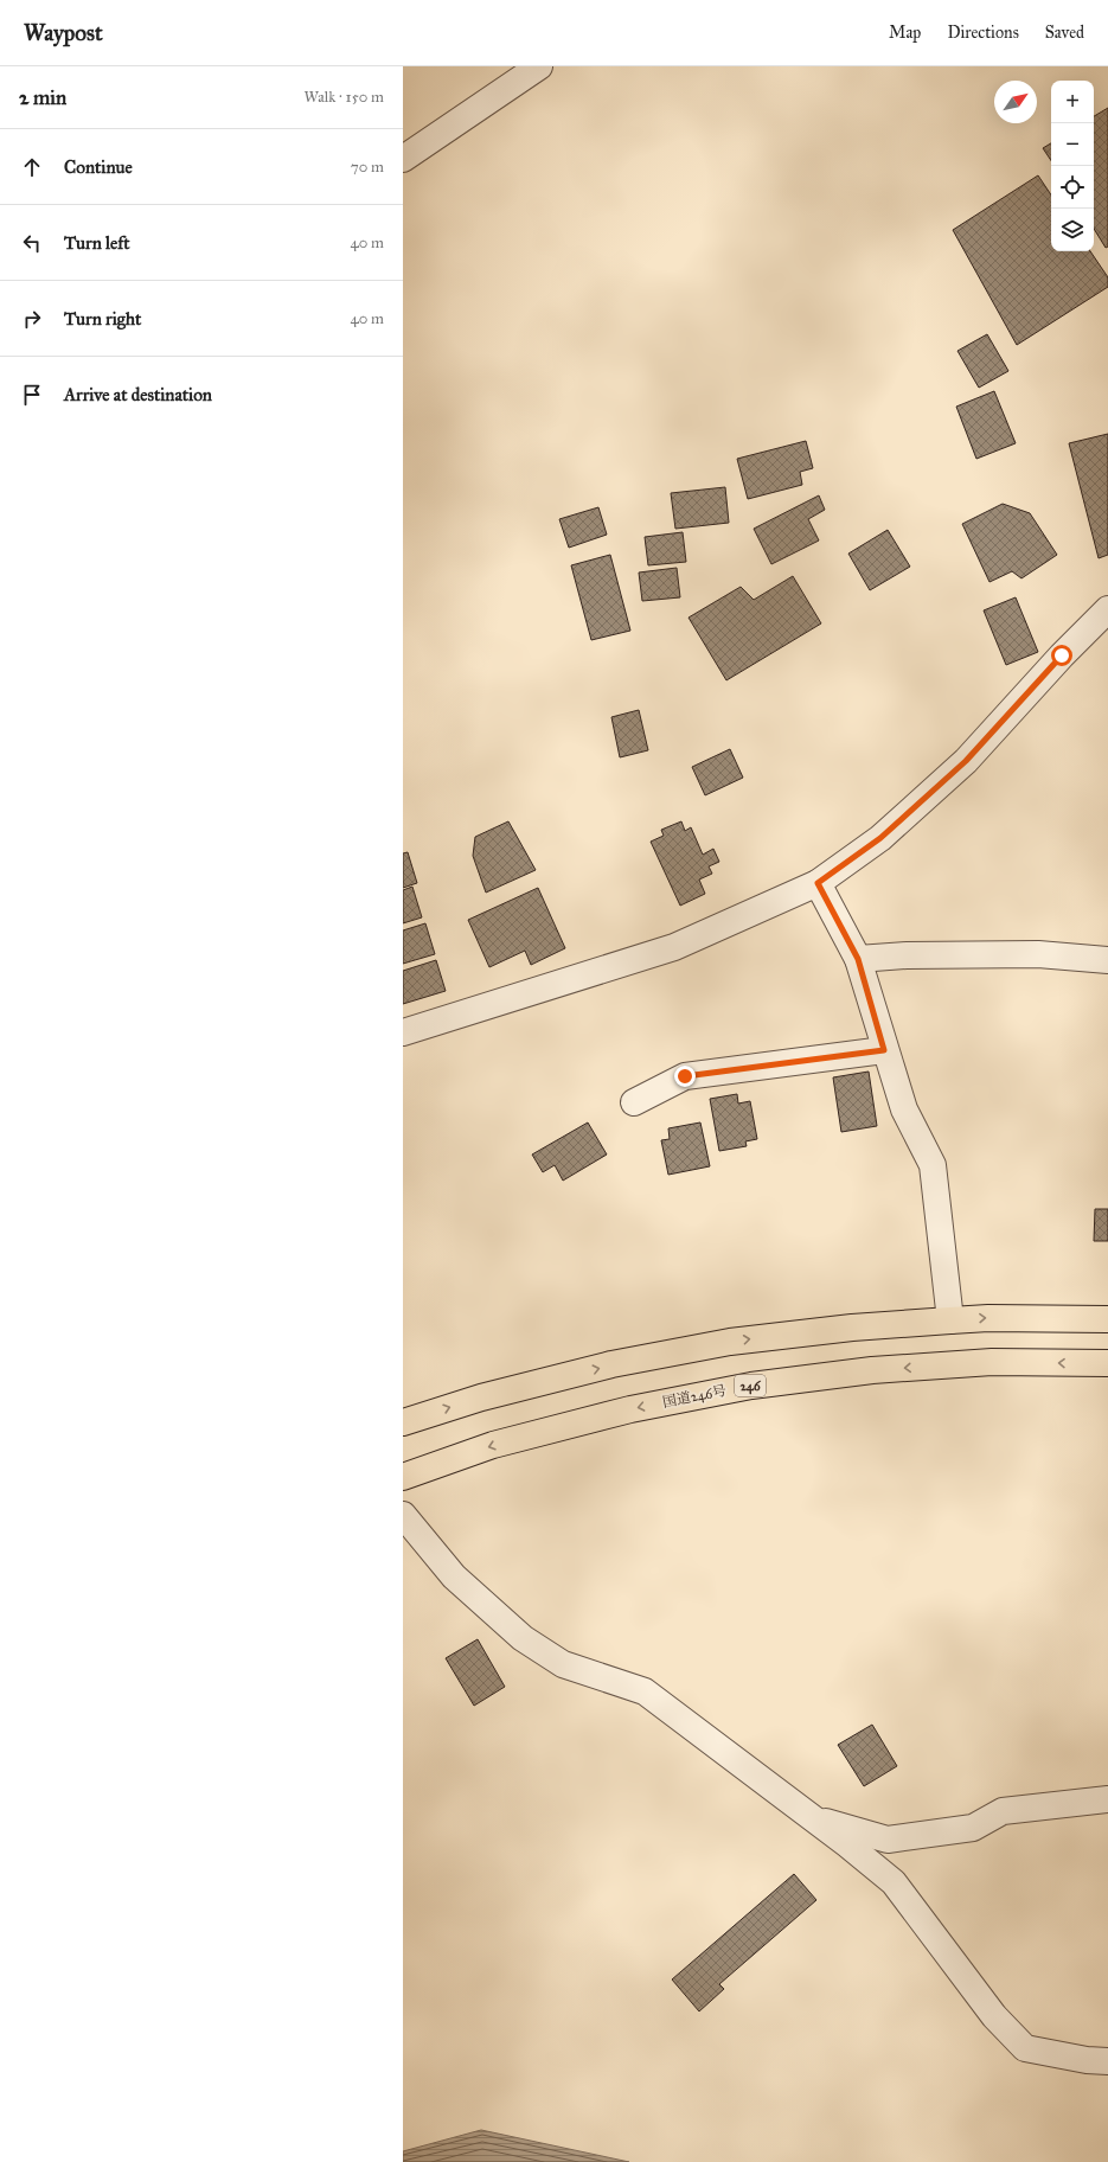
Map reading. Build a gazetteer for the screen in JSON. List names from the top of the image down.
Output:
{
  "streets": {
    "highway": ["246", "国道246号"]
  },
  "north": "top right",
  "page": {
    "header": "Waypost",
    "nav": ["Map", "Directions", "Saved"],
    "heading": ["2 min", "Walk · 150 m"],
    "map_buttons": ["+", "−"],
    "list": [
      ["Continue", "70 m"],
      ["Turn left", "40 m"],
      ["Turn right", "40 m"],
      "Arrive at destination"
    ]
  }
}
